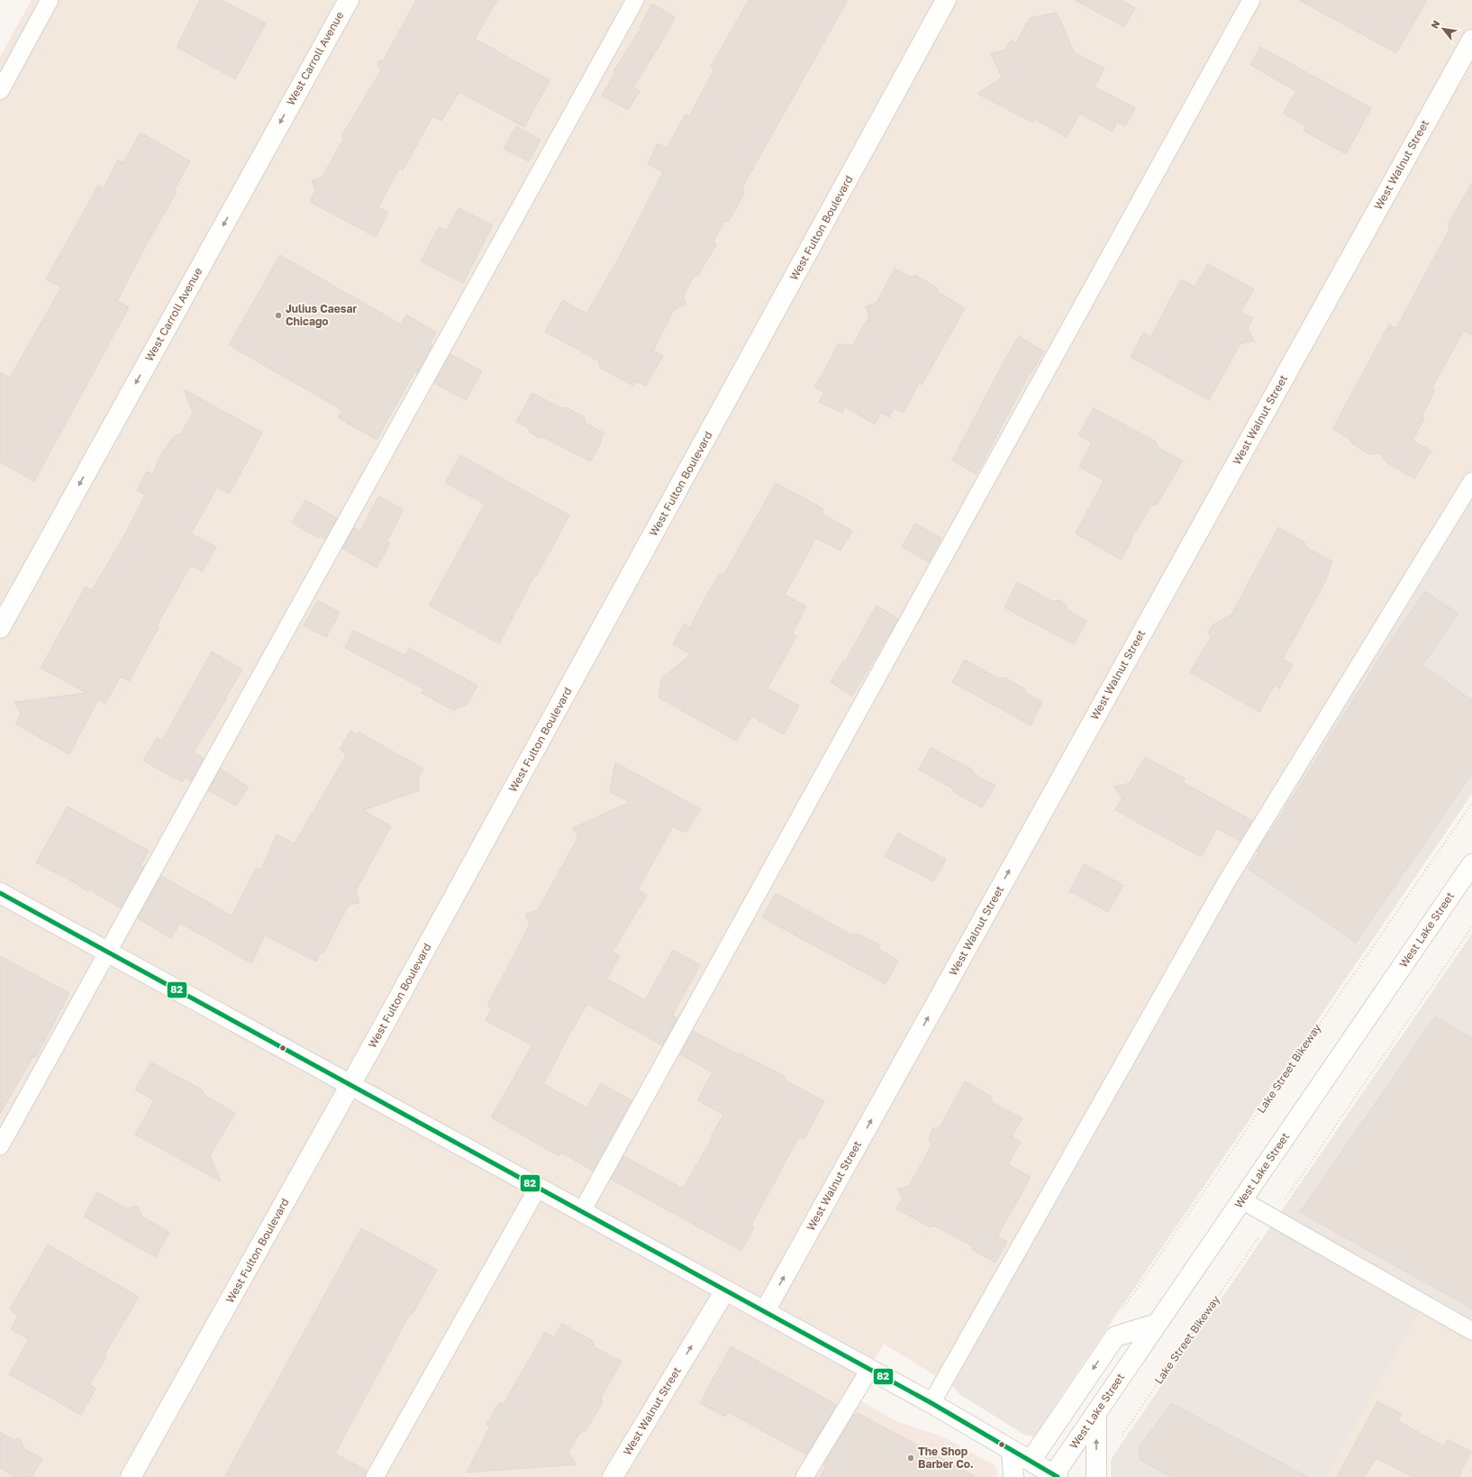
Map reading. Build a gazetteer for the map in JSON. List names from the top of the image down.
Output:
{
  "streets": {
    "street": [
      "West Carroll Avenue",
      "West Walnut Street",
      "West Fulton Boulevard",
      "West Lake Street"
    ],
    "path": ["Lake Street Bikeway"]
  },
  "one_way": ["West Carroll Avenue", "West Walnut Street"],
  "places": ["Julius Caesar Chicago", "The Shop Barber Co."],
  "lines": ["transit line 82"],
  "north": "top left"
}
